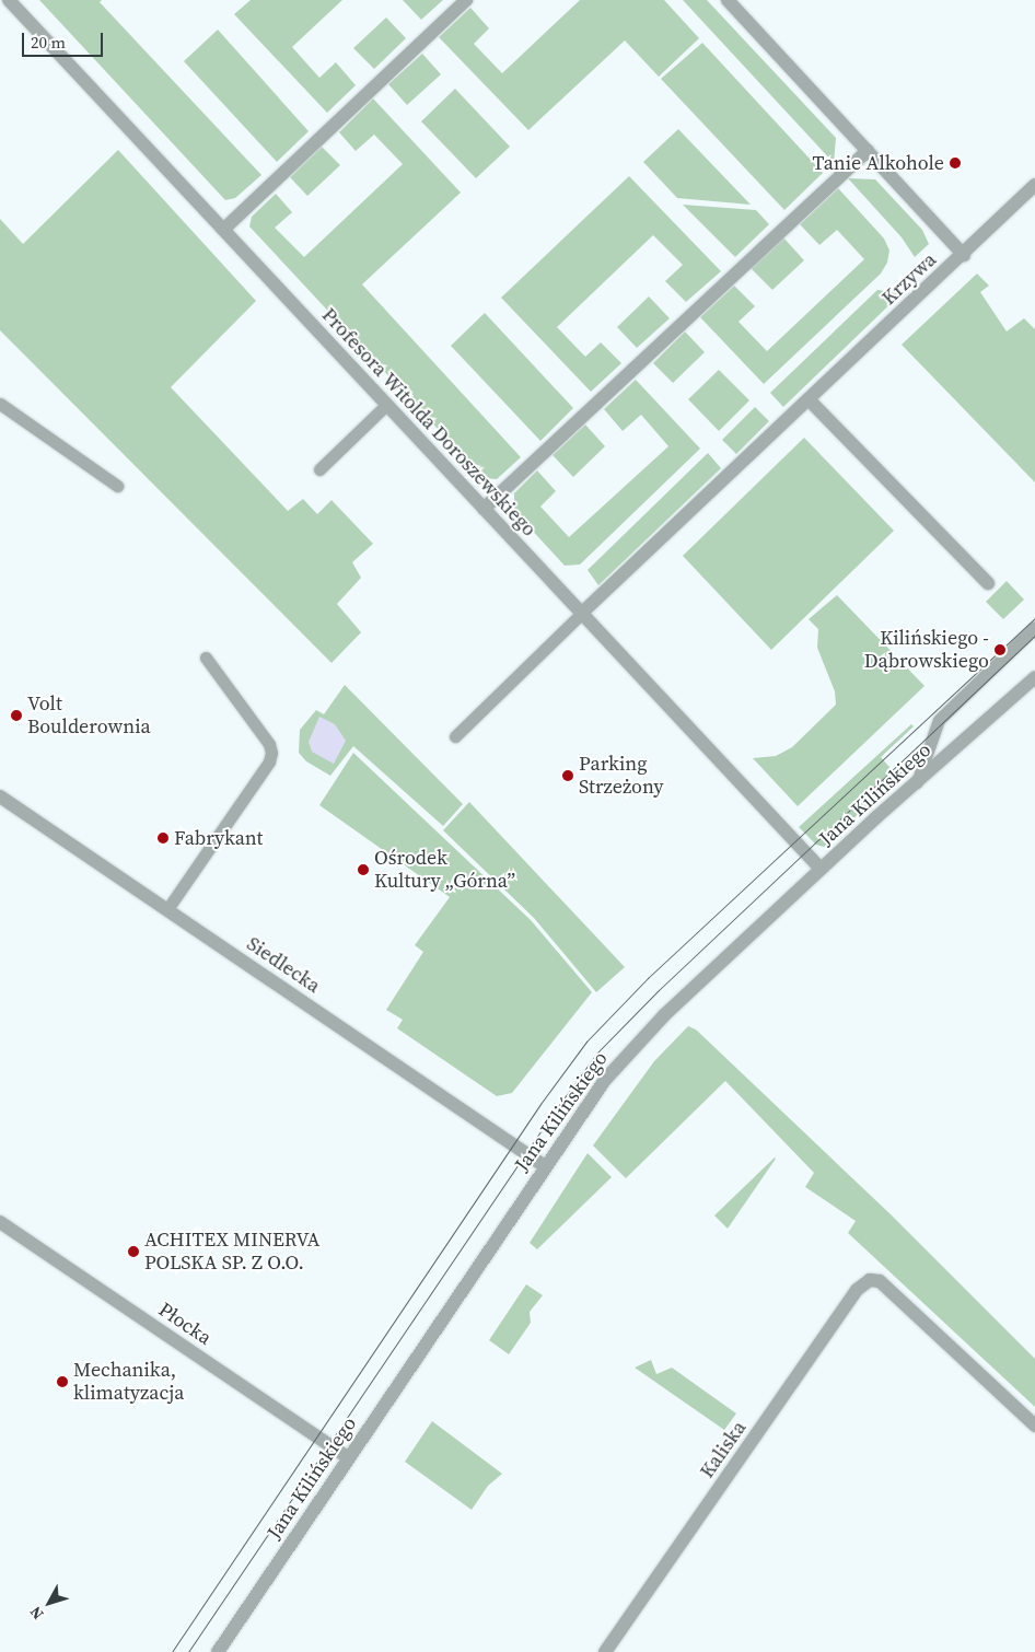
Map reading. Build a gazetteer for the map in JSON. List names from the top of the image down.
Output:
{
  "streets": {
    "street": [
      "Krzywa",
      "Profesora Witolda Doroszewskiego",
      "Jana Kilińskiego",
      "Siedlecka",
      "Płocka",
      "Kaliska"
    ]
  },
  "crossings": [
    ["Krzywa", "Profesora Witolda Doroszewskiego"],
    ["Profesora Witolda Doroszewskiego", "Jana Kilińskiego"],
    ["Jana Kilińskiego", "Siedlecka"],
    ["Jana Kilińskiego", "Płocka"]
  ],
  "places": [
    "Tanie Alkohole",
    "Kilińskiego - Dąbrowskiego",
    "Volt Boulderownia",
    "Parking Strzeżony",
    "Fabrykant",
    "Ośrodek Kultury „Górna”",
    "ACHITEX MINERVA POLSKA SP. Z O.O.",
    "Mechanika, klimatyzacja"
  ],
  "scale_bar": "20 m",
  "north": "bottom left"
}
